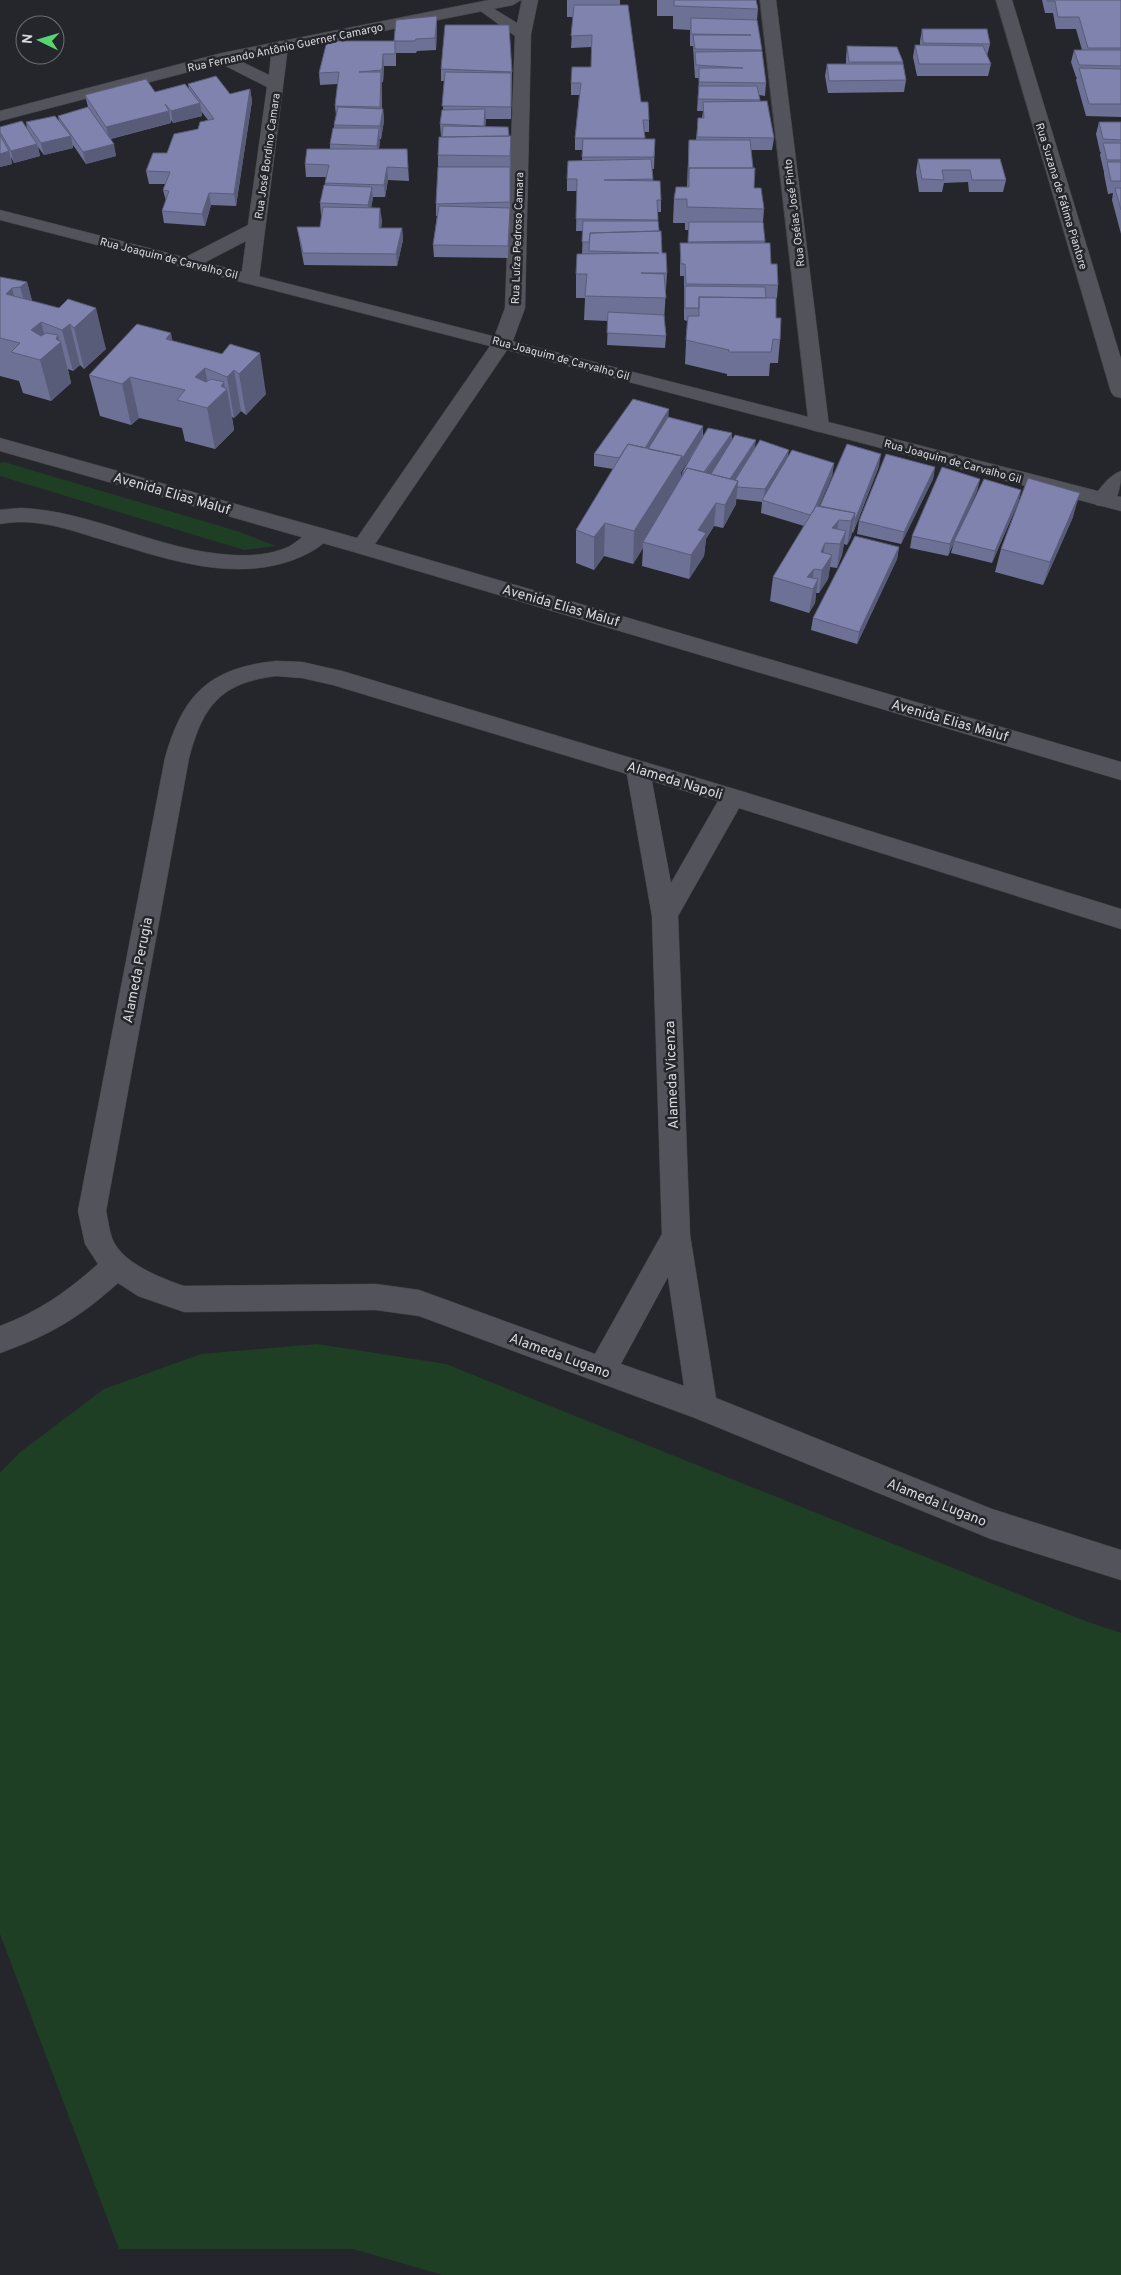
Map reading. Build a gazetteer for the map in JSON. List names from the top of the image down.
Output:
{
  "streets": {
    "street": [
      "Rua Fernando Antônio Guerner Camargo",
      "Rua José Bordino Camara",
      "Rua Suzana de Fátima Piantore",
      "Rua Oséias José Pinto",
      "Rua Luíza Pedroso Camara",
      "Rua Joaquim de Carvalho Gil",
      "Avenida Elias Maluf",
      "Alameda Napoli",
      "Alameda Perugia",
      "Alameda Vicenza",
      "Alameda Lugano"
    ]
  },
  "crossings": [
    ["Rua Fernando Antônio Guerner Camargo", "Rua José Bordino Camara"],
    ["Rua José Bordino Camara", "Rua Joaquim de Carvalho Gil"],
    ["Rua Oséias José Pinto", "Rua Joaquim de Carvalho Gil"],
    ["Rua Luíza Pedroso Camara", "Rua Joaquim de Carvalho Gil"],
    ["Rua Luíza Pedroso Camara", "Avenida Elias Maluf"],
    ["Alameda Napoli", "Alameda Perugia"],
    ["Alameda Napoli", "Alameda Vicenza"],
    ["Alameda Perugia", "Alameda Lugano"],
    ["Alameda Vicenza", "Alameda Lugano"]
  ],
  "north": "left"
}
